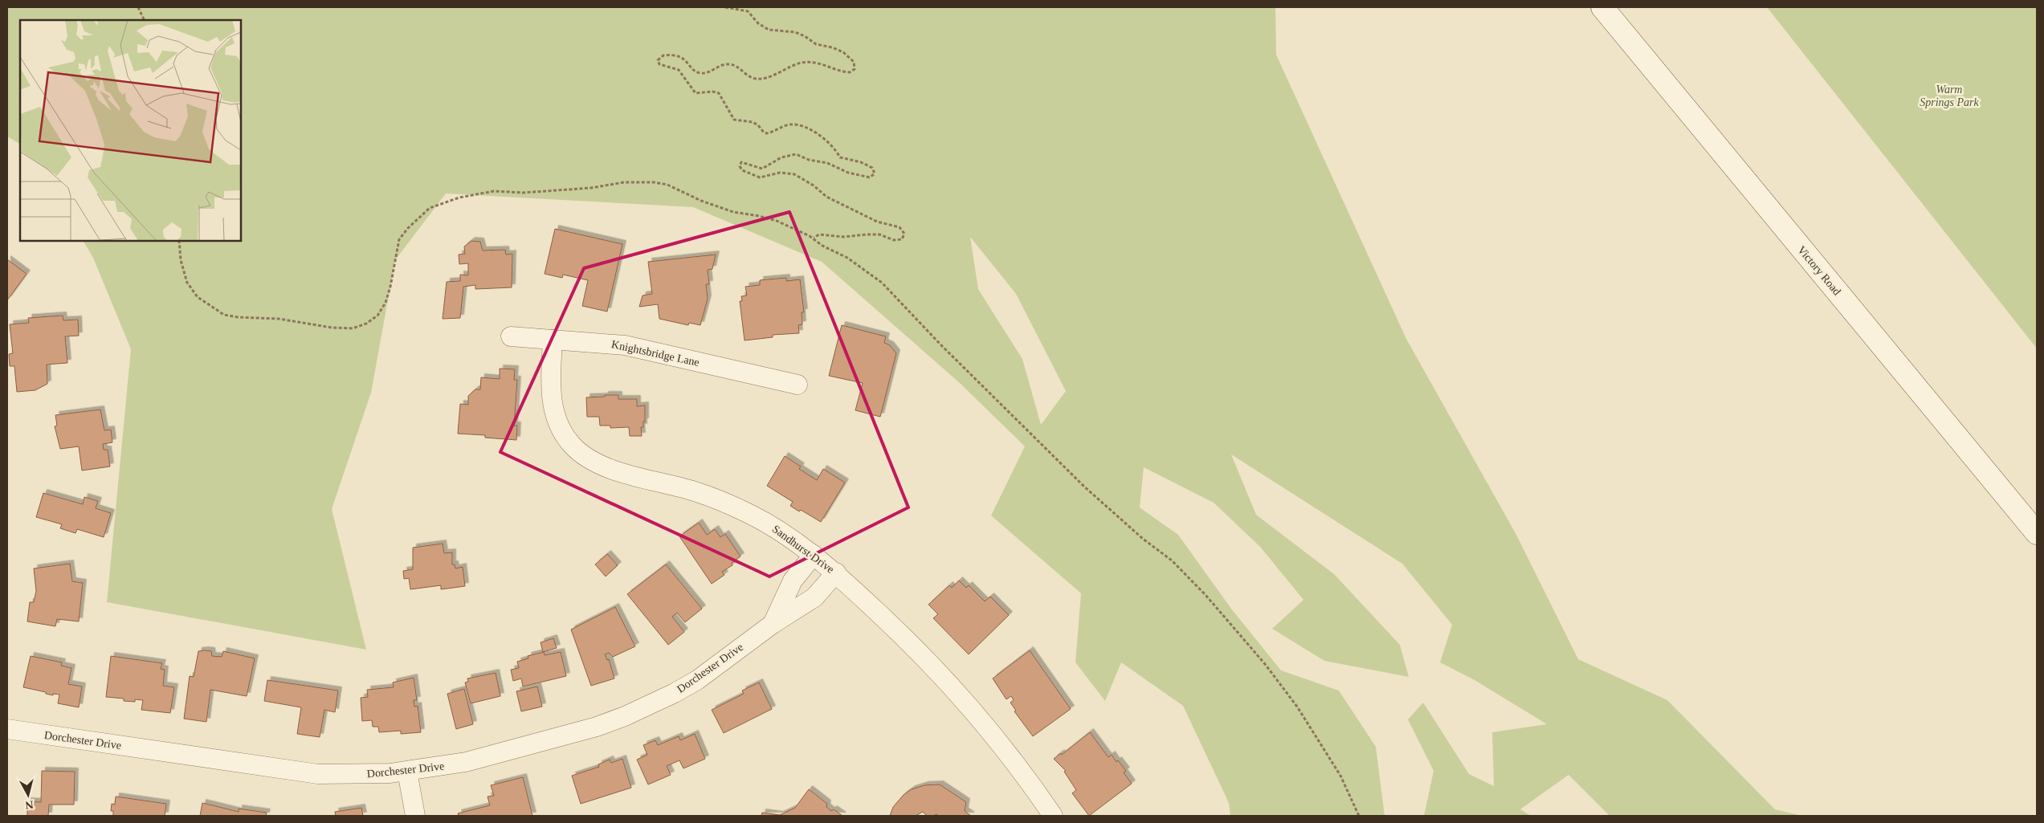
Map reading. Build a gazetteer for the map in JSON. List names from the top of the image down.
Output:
{
  "streets": {
    "main road": ["Victory Road"],
    "street": ["Knightsbridge Lane", "Sandhurst Drive", "Dorchester Drive"]
  },
  "crossings": [
    ["Knightsbridge Lane", "Sandhurst Drive"],
    ["Sandhurst Drive", "Dorchester Drive"]
  ],
  "parks": ["Warm Springs Park"],
  "north": "bottom"
}
